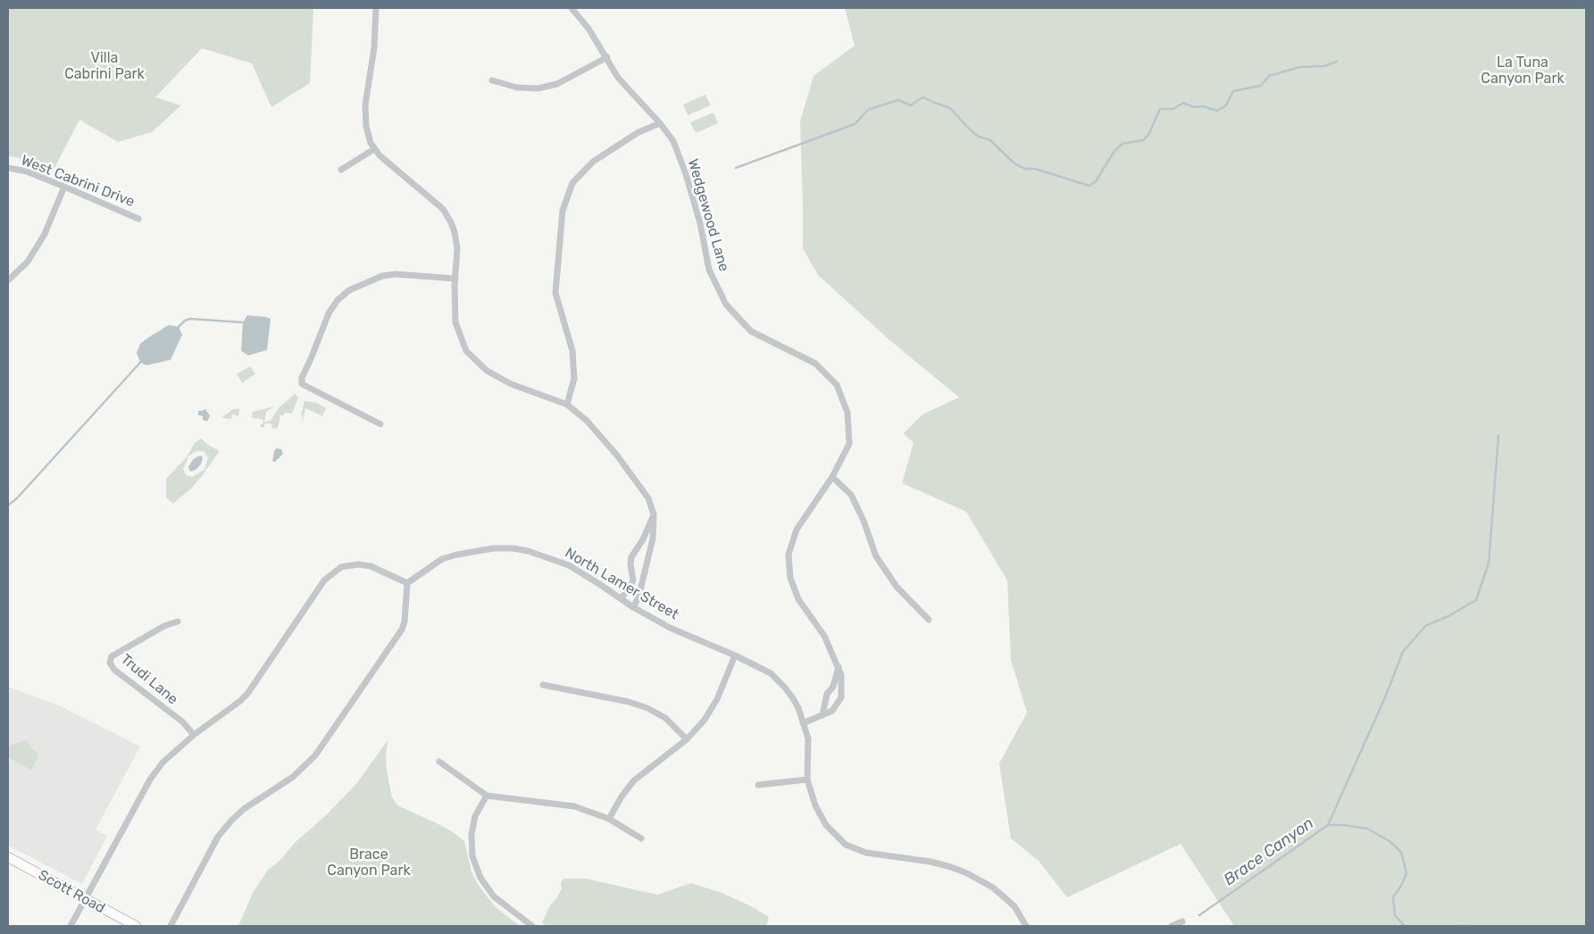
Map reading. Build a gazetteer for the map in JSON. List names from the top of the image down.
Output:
{
  "streets": {
    "street": [
      "West Cabrini Drive",
      "Wedgewood Lane",
      "North Lamer Street",
      "Trudi Lane",
      "Scott Road"
    ]
  },
  "crossings": [
    ["Wedgewood Lane", "North Lamer Street"]
  ],
  "water": ["Brace Canyon"],
  "parks": ["Villa Cabrini Park", "La Tuna Canyon Park", "Brace Canyon Park"]
}
